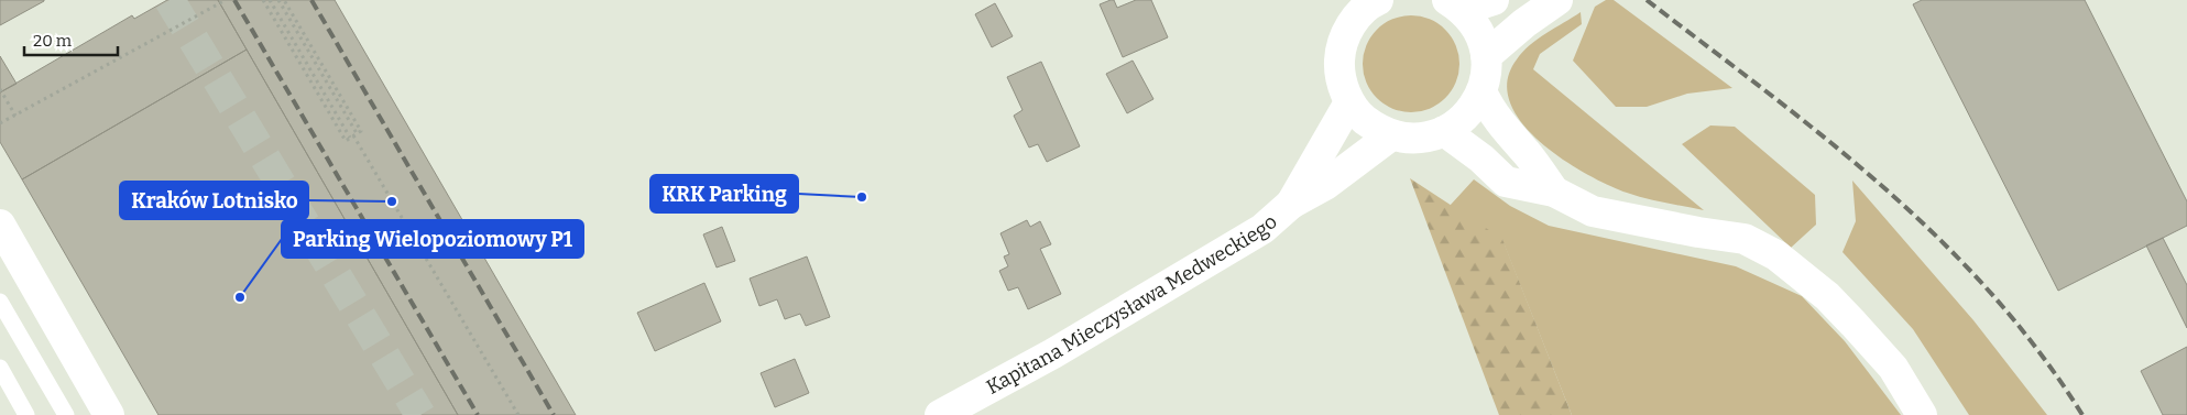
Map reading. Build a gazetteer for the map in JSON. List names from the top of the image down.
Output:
{
  "streets": {
    "street": ["Kapitana Mieczysława Medweckiego"]
  },
  "places": ["KRK Parking", "Kraków Lotnisko", "Parking Wielopoziomowy P1"],
  "scale_bar": "20 m"
}
